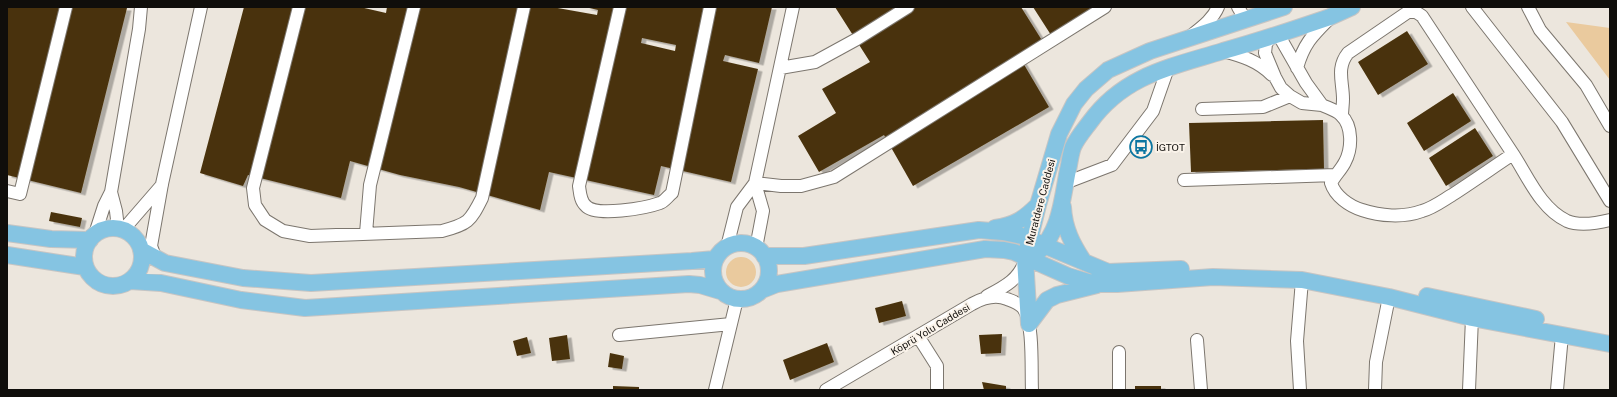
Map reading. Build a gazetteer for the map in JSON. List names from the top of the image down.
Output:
{
  "streets": {
    "main road": ["Muratdere Caddesi"],
    "street": ["Köprü Yolu Caddesi"]
  },
  "places": {
    "bus stop": ["İGTOT"]
  }
}
